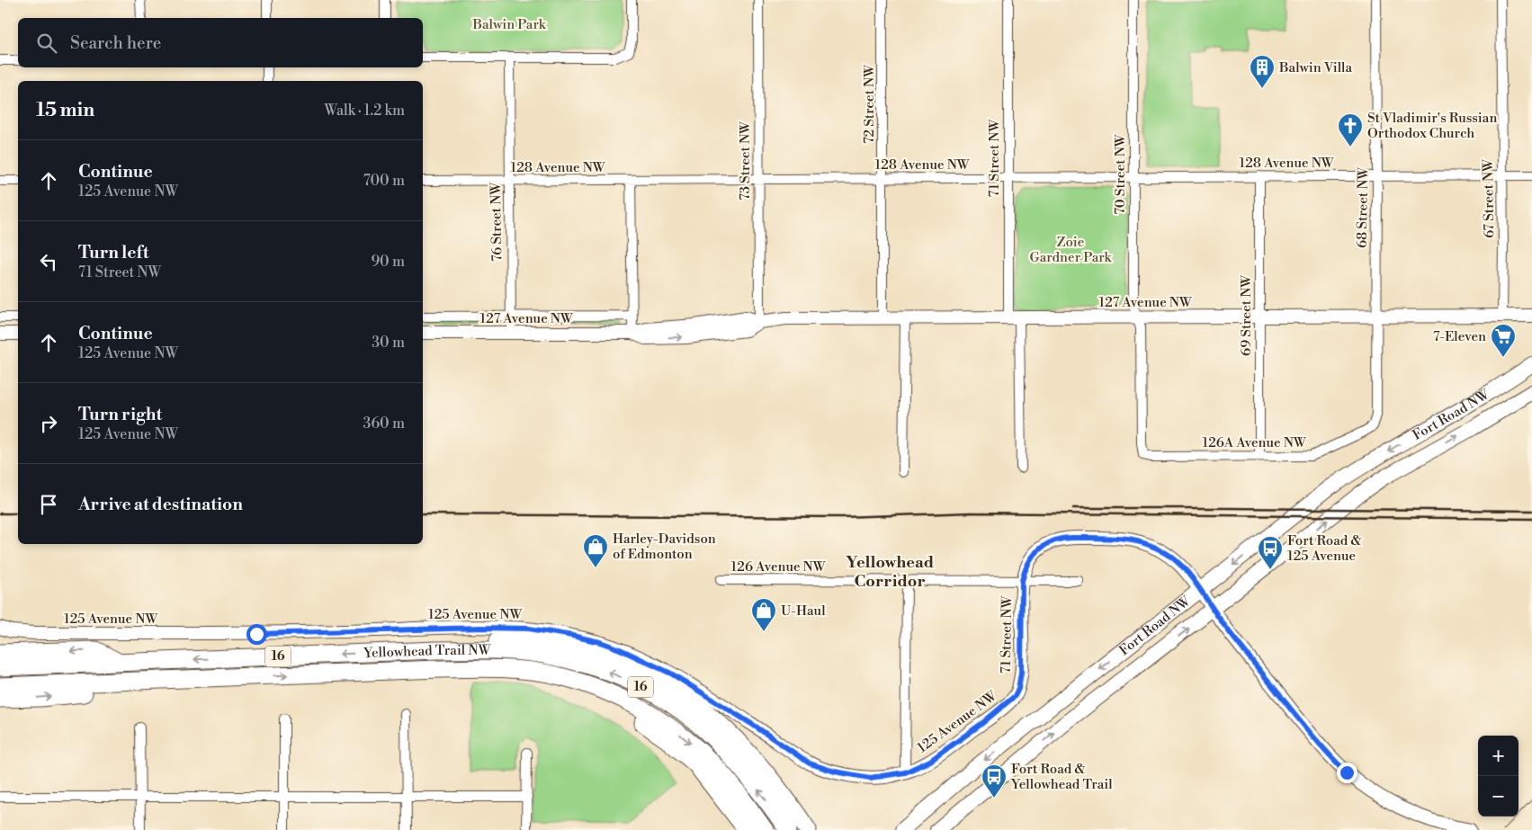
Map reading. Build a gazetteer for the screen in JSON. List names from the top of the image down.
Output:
{
  "streets": {
    "highway": ["Yellowhead Trail NW", "16"],
    "main road": ["Fort Road NW"],
    "street": [
      "72 Street NW",
      "71 Street NW",
      "73 Street NW",
      "128 Avenue NW",
      "70 Street NW",
      "67 Street NW",
      "68 Street NW",
      "76 Street NW",
      "127 Avenue NW",
      "69 Street NW",
      "126A Avenue NW",
      "126 Avenue NW",
      "125 Avenue NW"
    ]
  },
  "crossings": [
    ["72 Street NW", "128 Avenue NW"],
    ["72 Street NW", "127 Avenue NW"],
    ["71 Street NW", "128 Avenue NW"],
    ["71 Street NW", "127 Avenue NW"],
    ["71 Street NW", "126 Avenue NW"],
    ["71 Street NW", "125 Avenue NW"],
    ["73 Street NW", "128 Avenue NW"],
    ["73 Street NW", "127 Avenue NW"],
    ["128 Avenue NW", "70 Street NW"],
    ["128 Avenue NW", "67 Street NW"],
    ["128 Avenue NW", "68 Street NW"],
    ["128 Avenue NW", "76 Street NW"],
    ["128 Avenue NW", "69 Street NW"],
    ["70 Street NW", "127 Avenue NW"],
    ["70 Street NW", "126A Avenue NW"],
    ["67 Street NW", "127 Avenue NW"],
    ["68 Street NW", "127 Avenue NW"],
    ["68 Street NW", "126A Avenue NW"],
    ["76 Street NW", "127 Avenue NW"],
    ["127 Avenue NW", "69 Street NW"],
    ["69 Street NW", "126A Avenue NW"]
  ],
  "districts": ["Yellowhead Corridor"],
  "parks": ["Balwin Park", "Zoie Gardner Park"],
  "places": {
    "building": ["Balwin Villa"],
    "church": ["St Vladimir's Russian Orthodox Church"],
    "supermarket": ["7-Eleven"],
    "shop": ["Harley-Davidson of Edmonton", "U-Haul"],
    "bus stop": ["Fort Road & 125 Avenue", "Fort Road & Yellowhead Trail"]
  },
  "page": {
    "search": "Search here",
    "heading": ["15 min", "Walk · 1.2 km"],
    "list": [
      ["Continue", "125 Avenue NW", "700 m"],
      ["Turn left", "71 Street NW", "90 m"],
      ["Continue", "125 Avenue NW", "30 m"],
      ["Turn right", "125 Avenue NW", "360 m"],
      "Arrive at destination"
    ],
    "map_buttons": ["+", "−"]
  }
}
